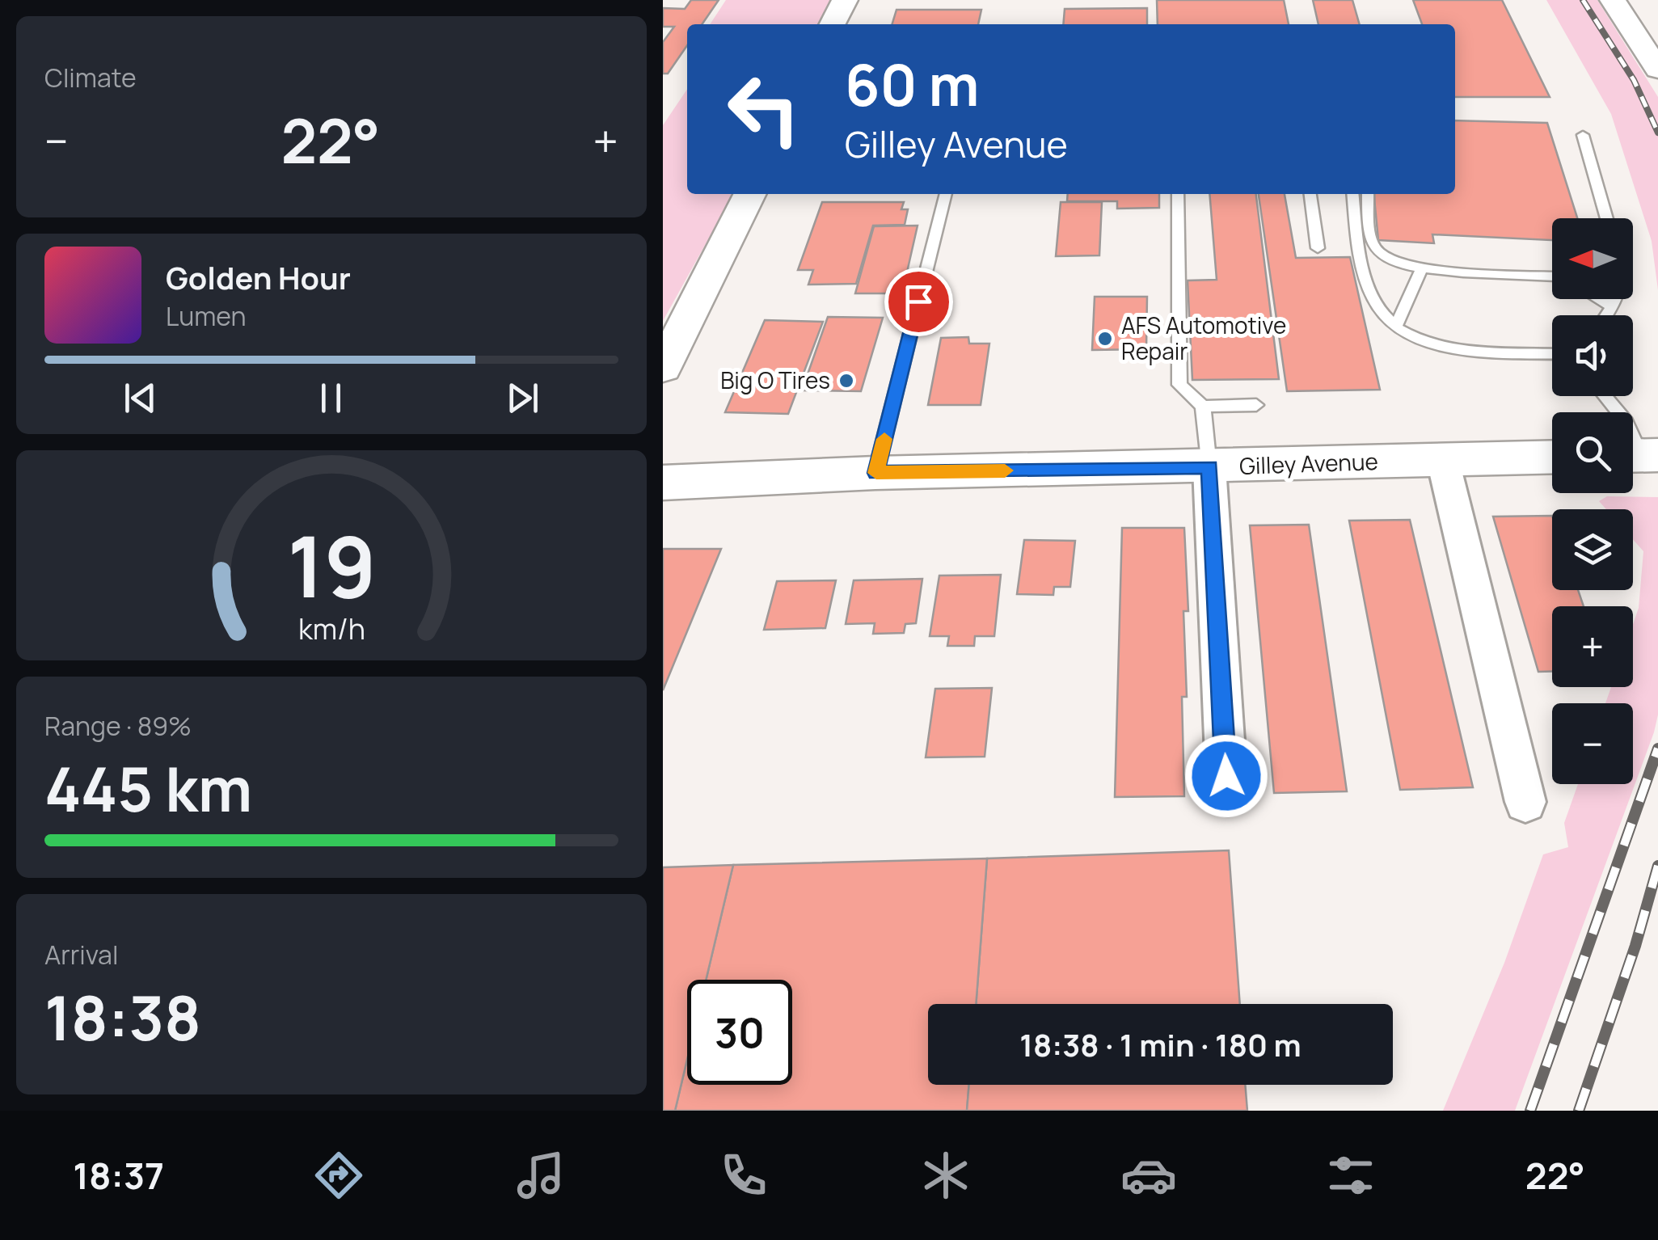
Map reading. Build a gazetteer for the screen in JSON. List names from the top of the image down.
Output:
{
  "streets": {
    "street": ["Gilley Avenue"]
  },
  "places": ["AFS Automotive Repair", "Big O Tires"],
  "north": "left",
  "page": {
    "tile": [
      "Climate",
      ["Range · 89%", "445 km"],
      ["Arrival", "18:38"]
    ],
    "turn": ["60 m", "Gilley Avenue"],
    "heat": ["−", "22°", "+"],
    "map_buttons": ["+", "−"],
    "song": ["Golden Hour", "Lumen"],
    "limit": "30",
    "trip": "18:38 · 1 min · 180 m",
    "tabs": ["18:37", "22°"],
    "gauge": ["19", "km/h"]
  }
}
